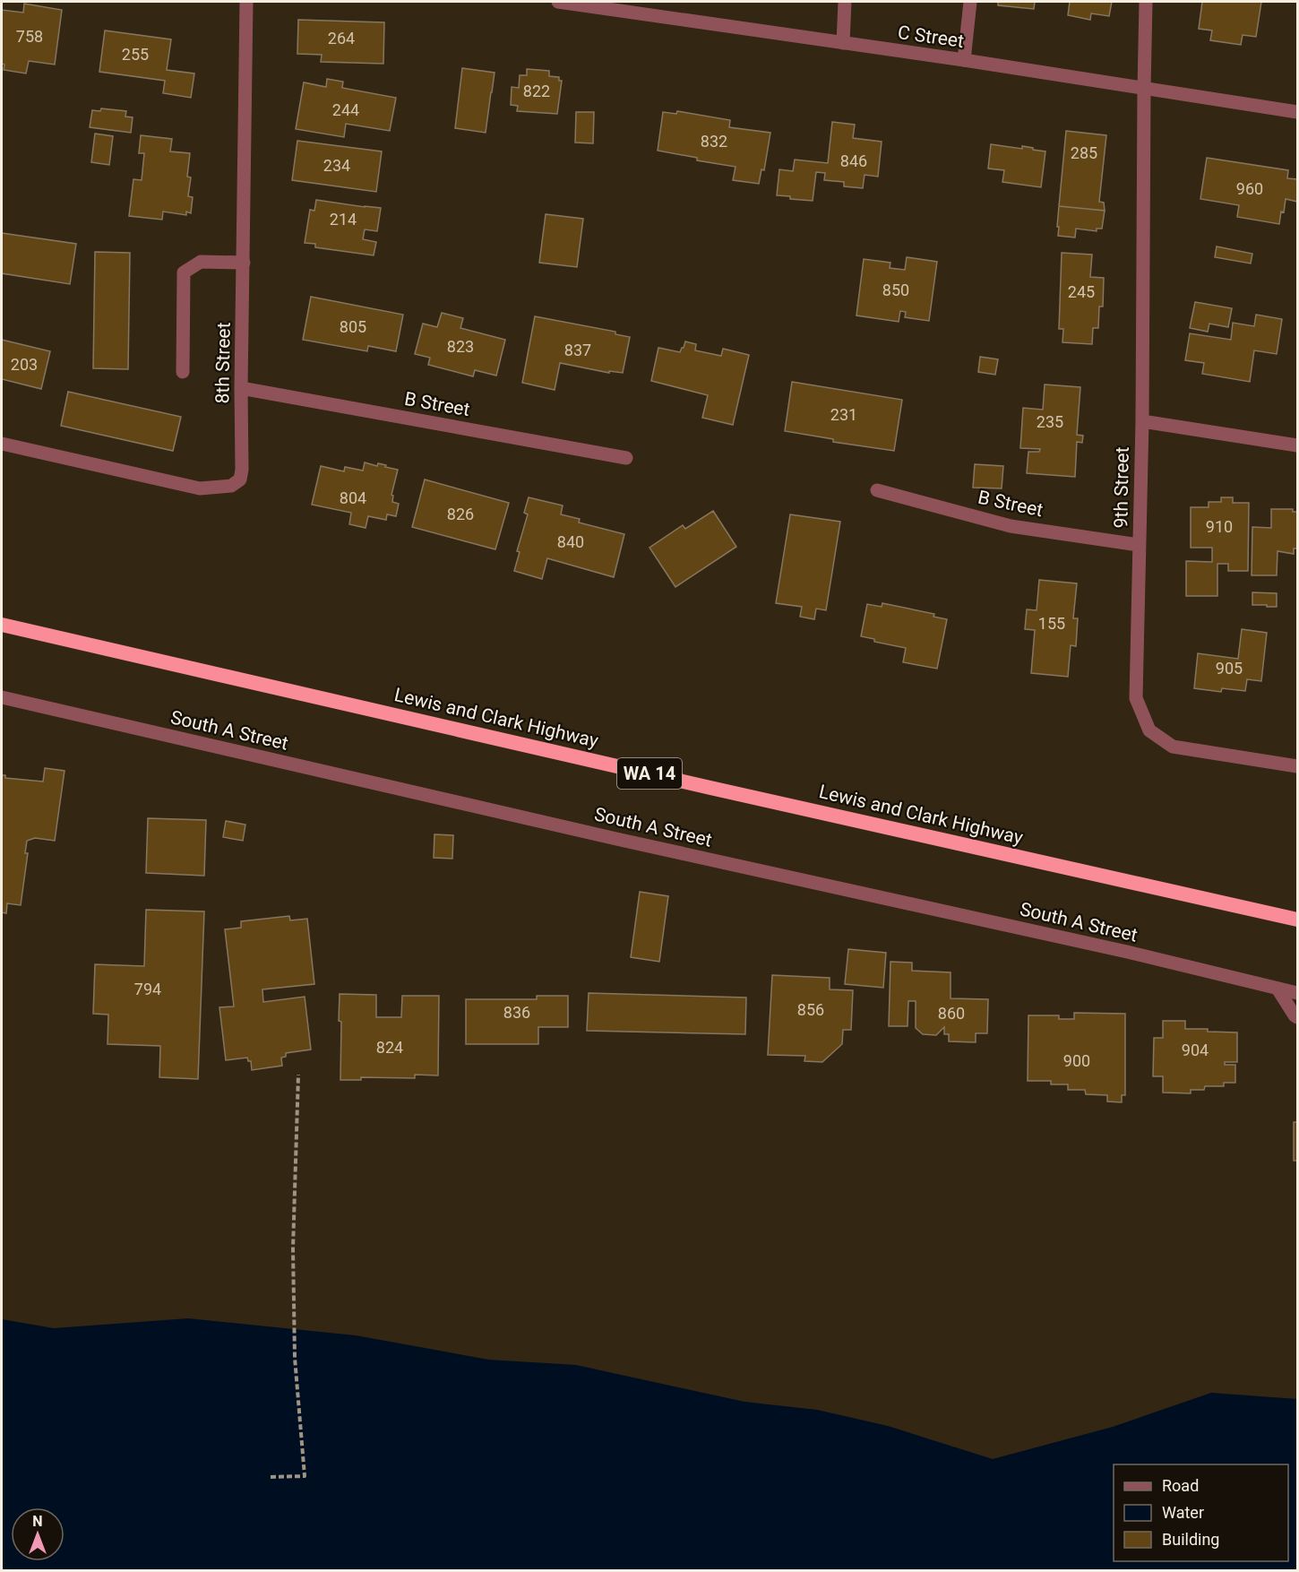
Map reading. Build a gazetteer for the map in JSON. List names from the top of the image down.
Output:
{
  "streets": {
    "highway": ["Lewis and Clark Highway", "WA 14"],
    "street": [
      "C Street",
      "8th Street",
      "B Street",
      "9th Street",
      "South A Street"
    ]
  },
  "crossings": [
    ["C Street", "9th Street"],
    ["8th Street", "B Street"],
    ["B Street", "9th Street"]
  ],
  "house_numbers": [
    "758",
    "264",
    "255",
    "822",
    "244",
    "832",
    "285",
    "846",
    "234",
    "960",
    "214",
    "850",
    "245",
    "805",
    "823",
    "837",
    "203",
    "231",
    "235",
    "804",
    "826",
    "910",
    "840",
    "155",
    "905",
    "794",
    "856",
    "836",
    "860",
    "824",
    "904",
    "900"
  ],
  "legend": ["Road", "Water", "Building"],
  "north": "top"
}
